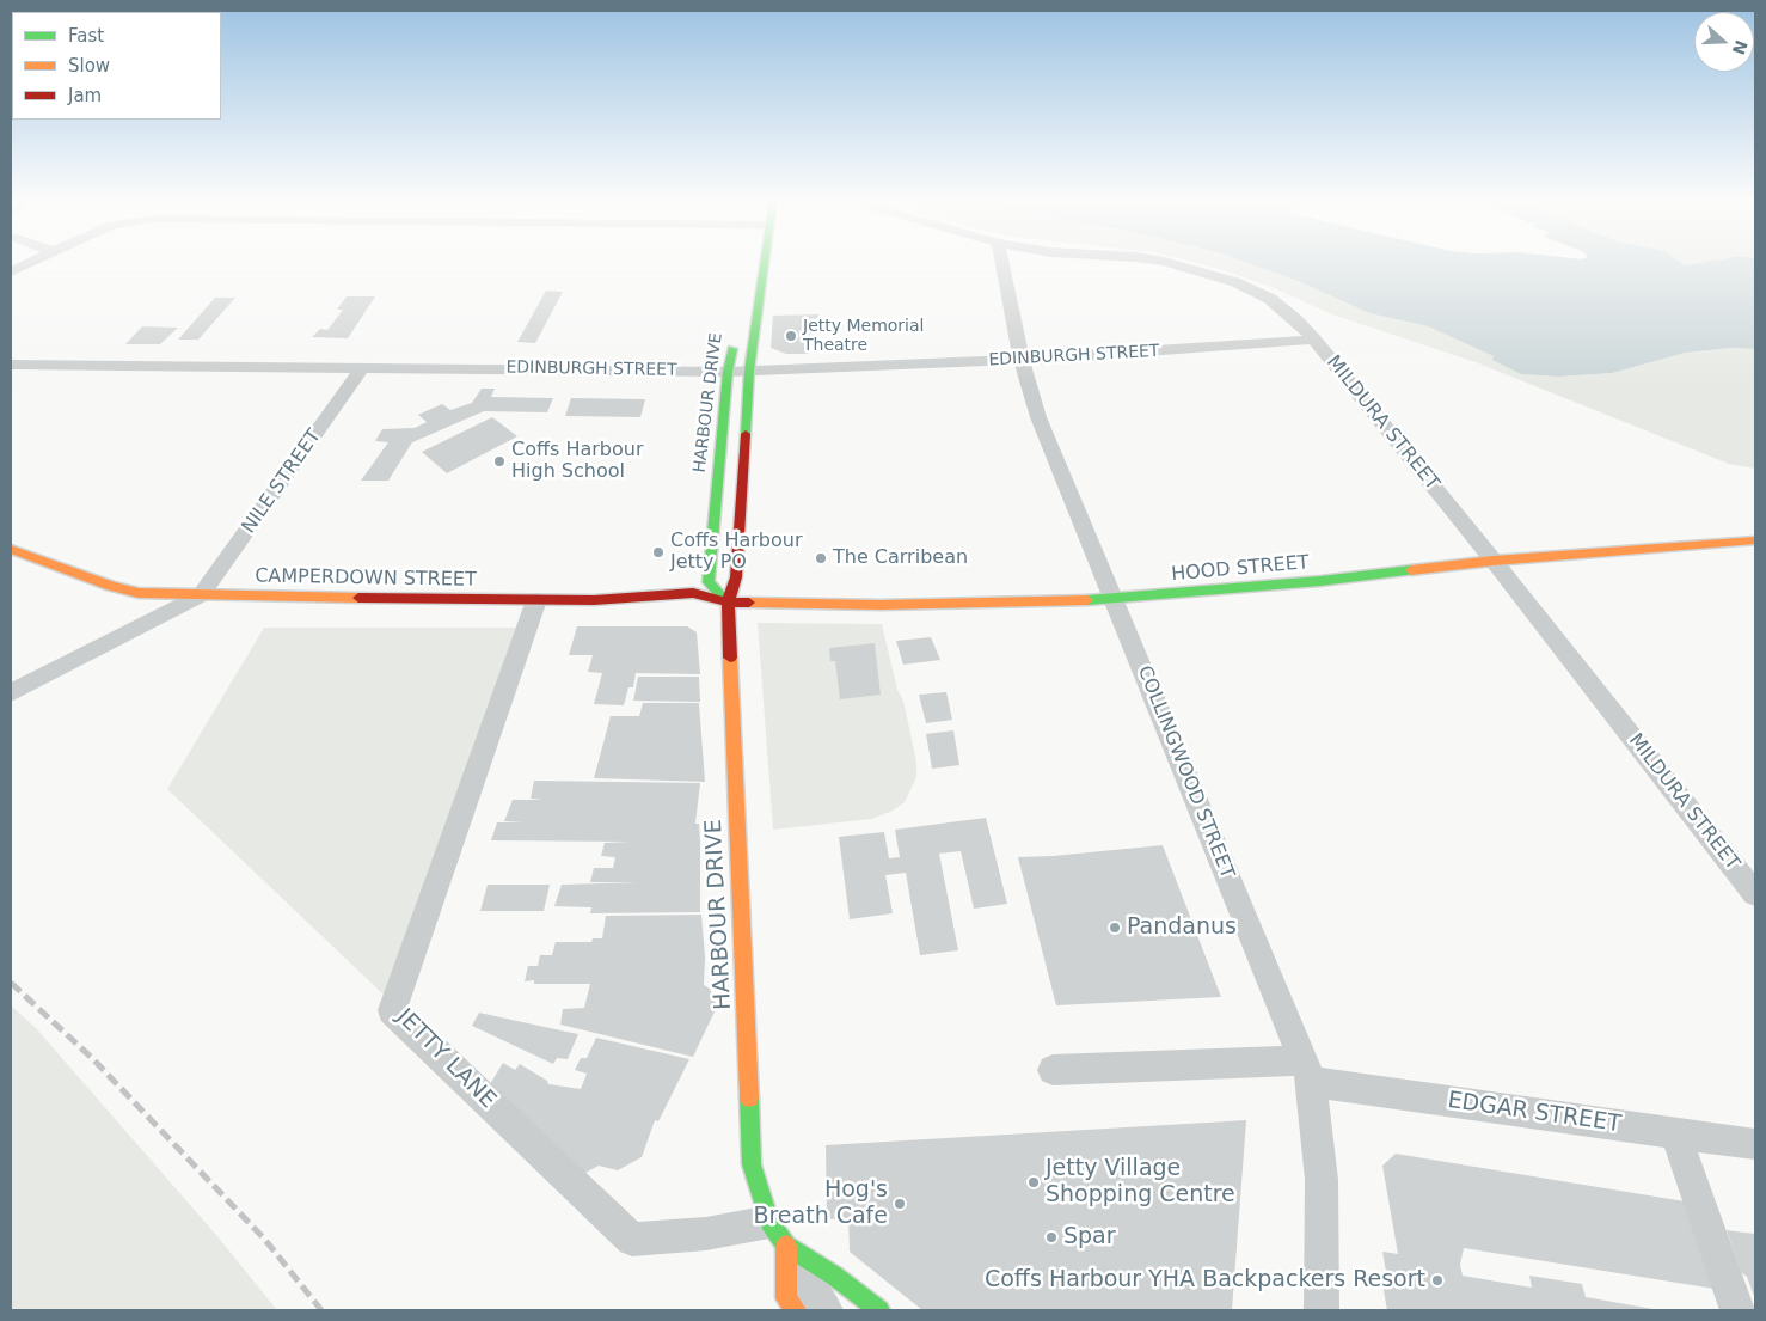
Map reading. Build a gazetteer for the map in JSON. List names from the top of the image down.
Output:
{
  "streets": {
    "street": [
      "EDINBURGH STREET",
      "HARBOUR DRIVE",
      "MILDURA STREET",
      "NILE STREET",
      "HOOD STREET",
      "CAMPERDOWN STREET",
      "COLLINGWOOD STREET",
      "JETTY LANE",
      "EDGAR STREET"
    ]
  },
  "crossings": [
    ["EDINBURGH STREET", "HARBOUR DRIVE"],
    ["EDINBURGH STREET", "MILDURA STREET"],
    ["EDINBURGH STREET", "NILE STREET"],
    ["EDINBURGH STREET", "COLLINGWOOD STREET"],
    ["HARBOUR DRIVE", "HOOD STREET"],
    ["HARBOUR DRIVE", "CAMPERDOWN STREET"],
    ["HARBOUR DRIVE", "JETTY LANE"],
    ["MILDURA STREET", "HOOD STREET"],
    ["NILE STREET", "CAMPERDOWN STREET"],
    ["HOOD STREET", "CAMPERDOWN STREET"],
    ["HOOD STREET", "COLLINGWOOD STREET"],
    ["CAMPERDOWN STREET", "JETTY LANE"],
    ["COLLINGWOOD STREET", "EDGAR STREET"]
  ],
  "places": [
    "Jetty Memorial Theatre",
    "Coffs Harbour High School",
    "Coffs Harbour Jetty PO",
    "The Carribean",
    "Pandanus",
    "Jetty Village Shopping Centre",
    "Hog's Breath Cafe",
    "Spar",
    "Coffs Harbour YHA Backpackers Resort"
  ],
  "legend": ["Fast", "Slow", "Jam"],
  "north": "right"
}
